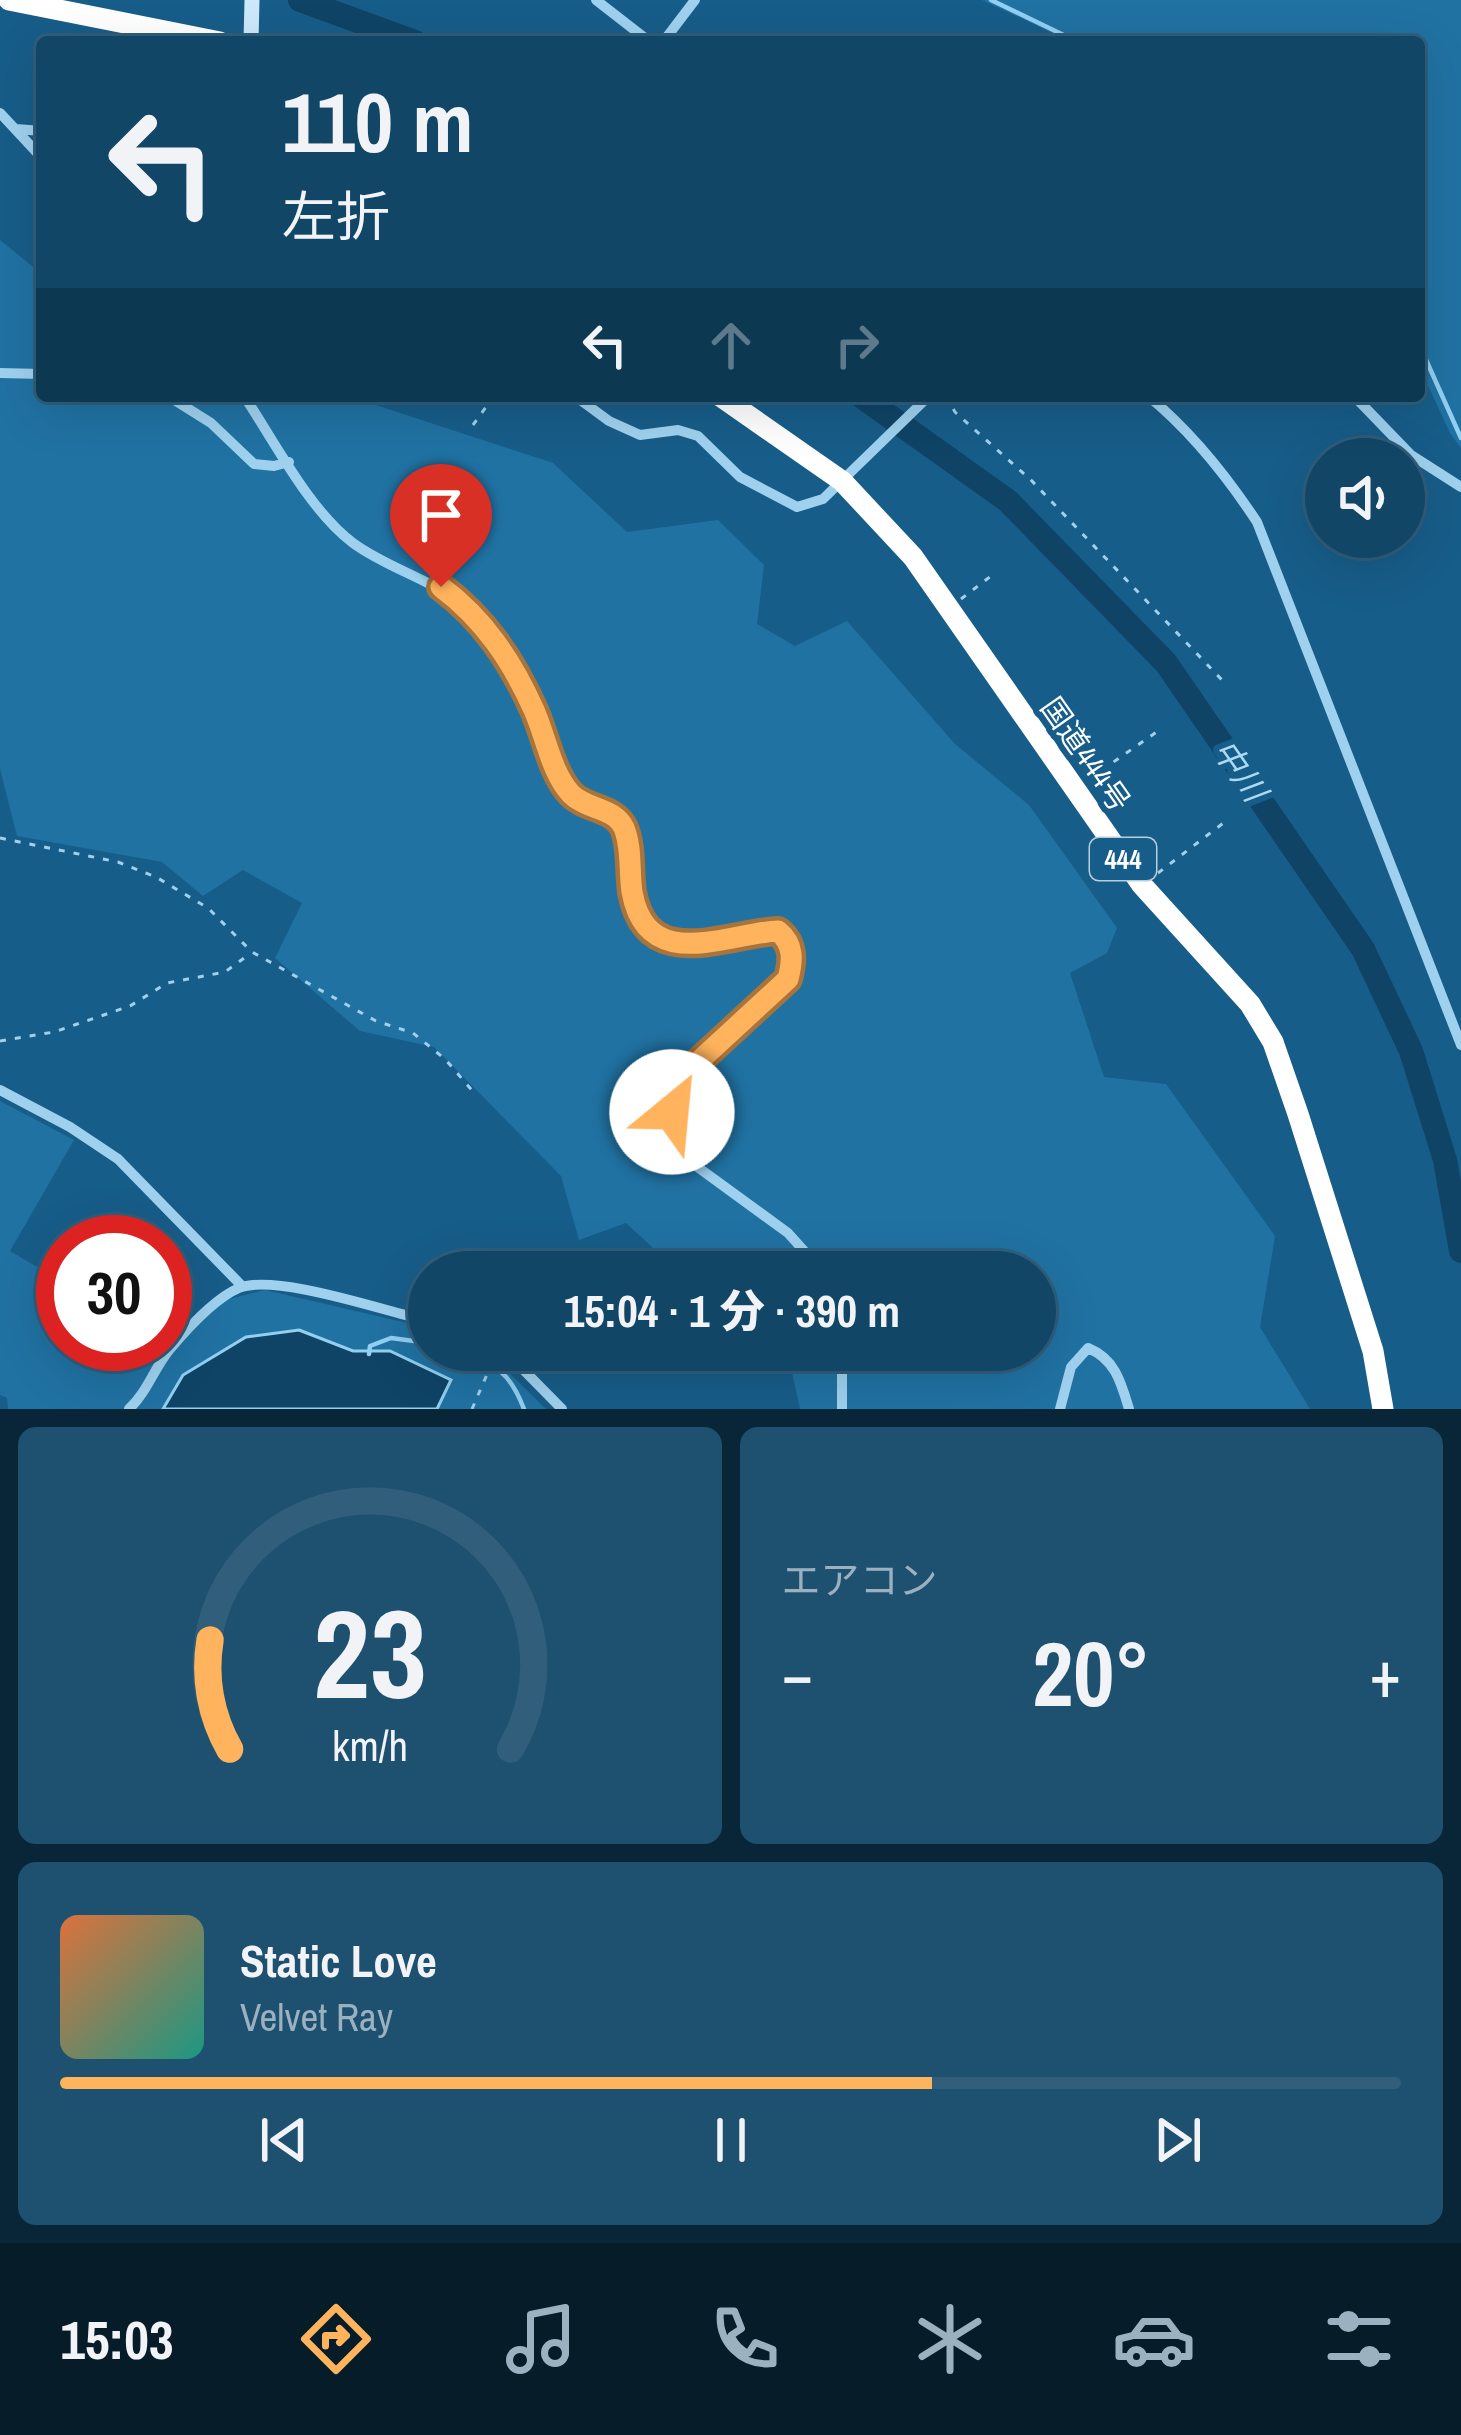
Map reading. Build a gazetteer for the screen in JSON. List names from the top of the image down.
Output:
{
  "streets": {
    "highway": ["国道444号", "444"]
  },
  "water": ["中川"],
  "page": {
    "turn": ["110 m", "左折"],
    "limit": "30",
    "trip": "15:04 · 1 分 · 390 m",
    "tile": "エアコン",
    "heat": ["−", "20°", "+"],
    "song": ["Static Love", "Velvet Ray"],
    "tabs": "15:03",
    "gauge": ["23", "km/h"]
  }
}
